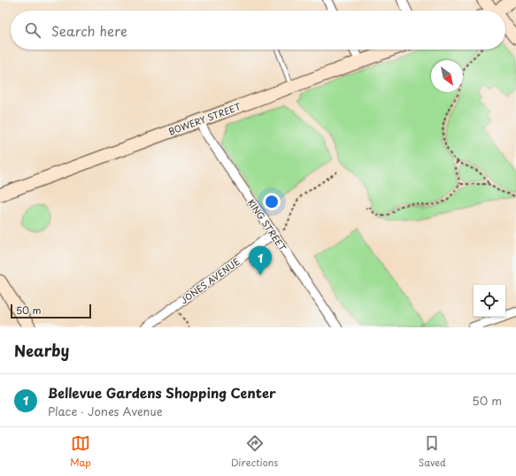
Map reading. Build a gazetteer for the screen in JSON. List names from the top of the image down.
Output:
{
  "streets": {
    "street": ["BOWERY STREET", "KING STREET", "JONES AVENUE"]
  },
  "crossings": [
    ["BOWERY STREET", "KING STREET"],
    ["KING STREET", "JONES AVENUE"]
  ],
  "scale_bar": "50 m",
  "north": "bottom right",
  "page": {
    "search": "Search here",
    "pins": "1",
    "scale": "50 m",
    "heading": "Nearby",
    "list": [
      {
        "mark": "1",
        "name": "Bellevue Gardens Shopping Center",
        "note": "Place · Jones Avenue",
        "value": "50 m"
      }
    ],
    "nav": ["Map", "Directions", "Saved"]
  }
}
